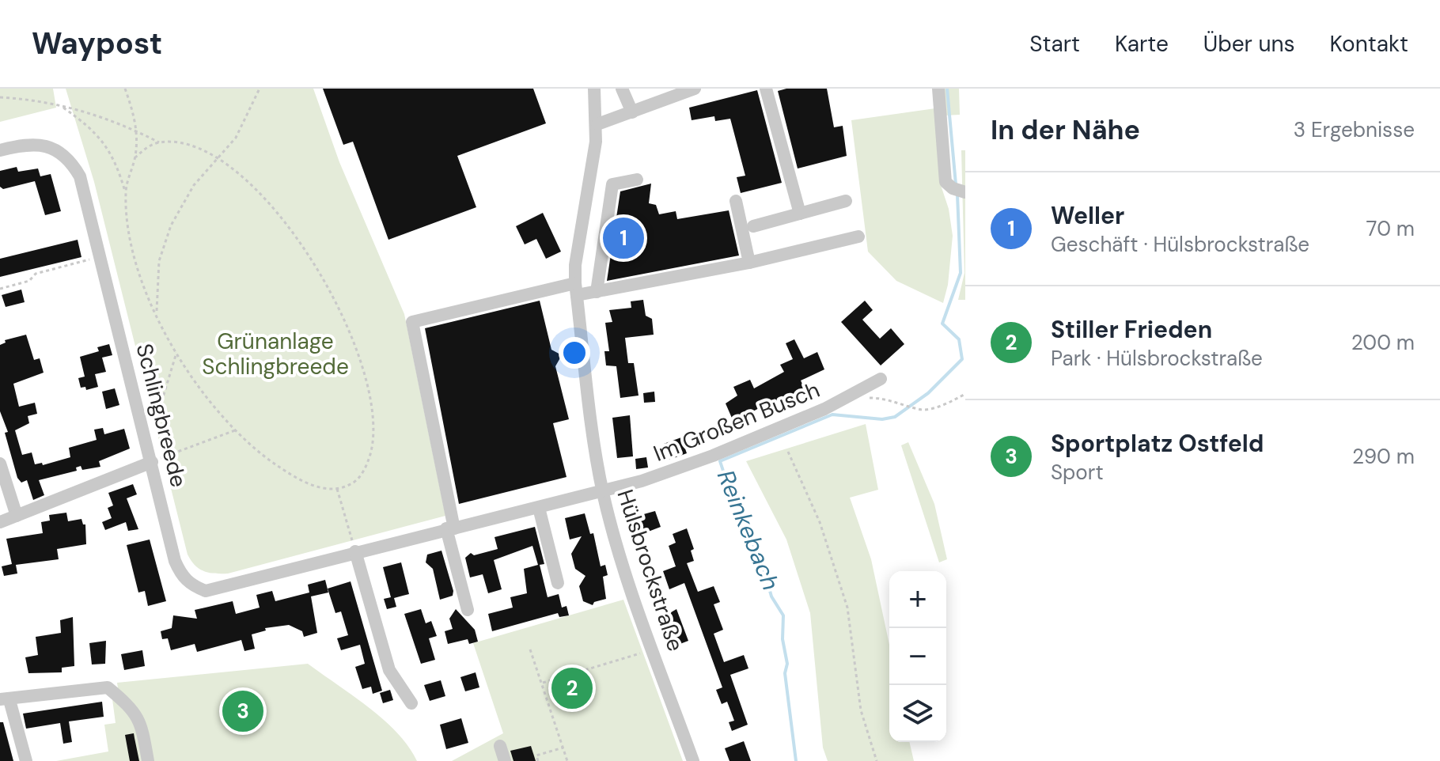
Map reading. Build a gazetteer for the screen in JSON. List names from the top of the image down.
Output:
{
  "streets": {
    "street": ["Schlingbreede", "Im Großen Busch", "Hülsbrockstraße"]
  },
  "crossings": [
    ["Schlingbreede", "Im Großen Busch"],
    ["Schlingbreede", "Hülsbrockstraße"],
    ["Im Großen Busch", "Hülsbrockstraße"]
  ],
  "water": ["Reinkebach"],
  "parks": ["Grünanlage Schlingbreede"],
  "page": {
    "header": "Waypost",
    "nav": [
      "Start",
      "Karte",
      "Über uns",
      "Kontakt"
    ],
    "heading": ["In der Nähe", "3 Ergebnisse"],
    "list": [
      {
        "mark": "1",
        "name": "Weller",
        "note": "Geschäft · Hülsbrockstraße",
        "value": "70 m"
      },
      {
        "mark": "2",
        "name": "Stiller Frieden",
        "note": "Park · Hülsbrockstraße",
        "value": "200 m"
      },
      {
        "mark": "3",
        "name": "Sportplatz Ostfeld",
        "note": "Sport",
        "value": "290 m"
      }
    ],
    "pins": ["1", "2", "3"],
    "map_buttons": ["+", "−"]
  }
}
